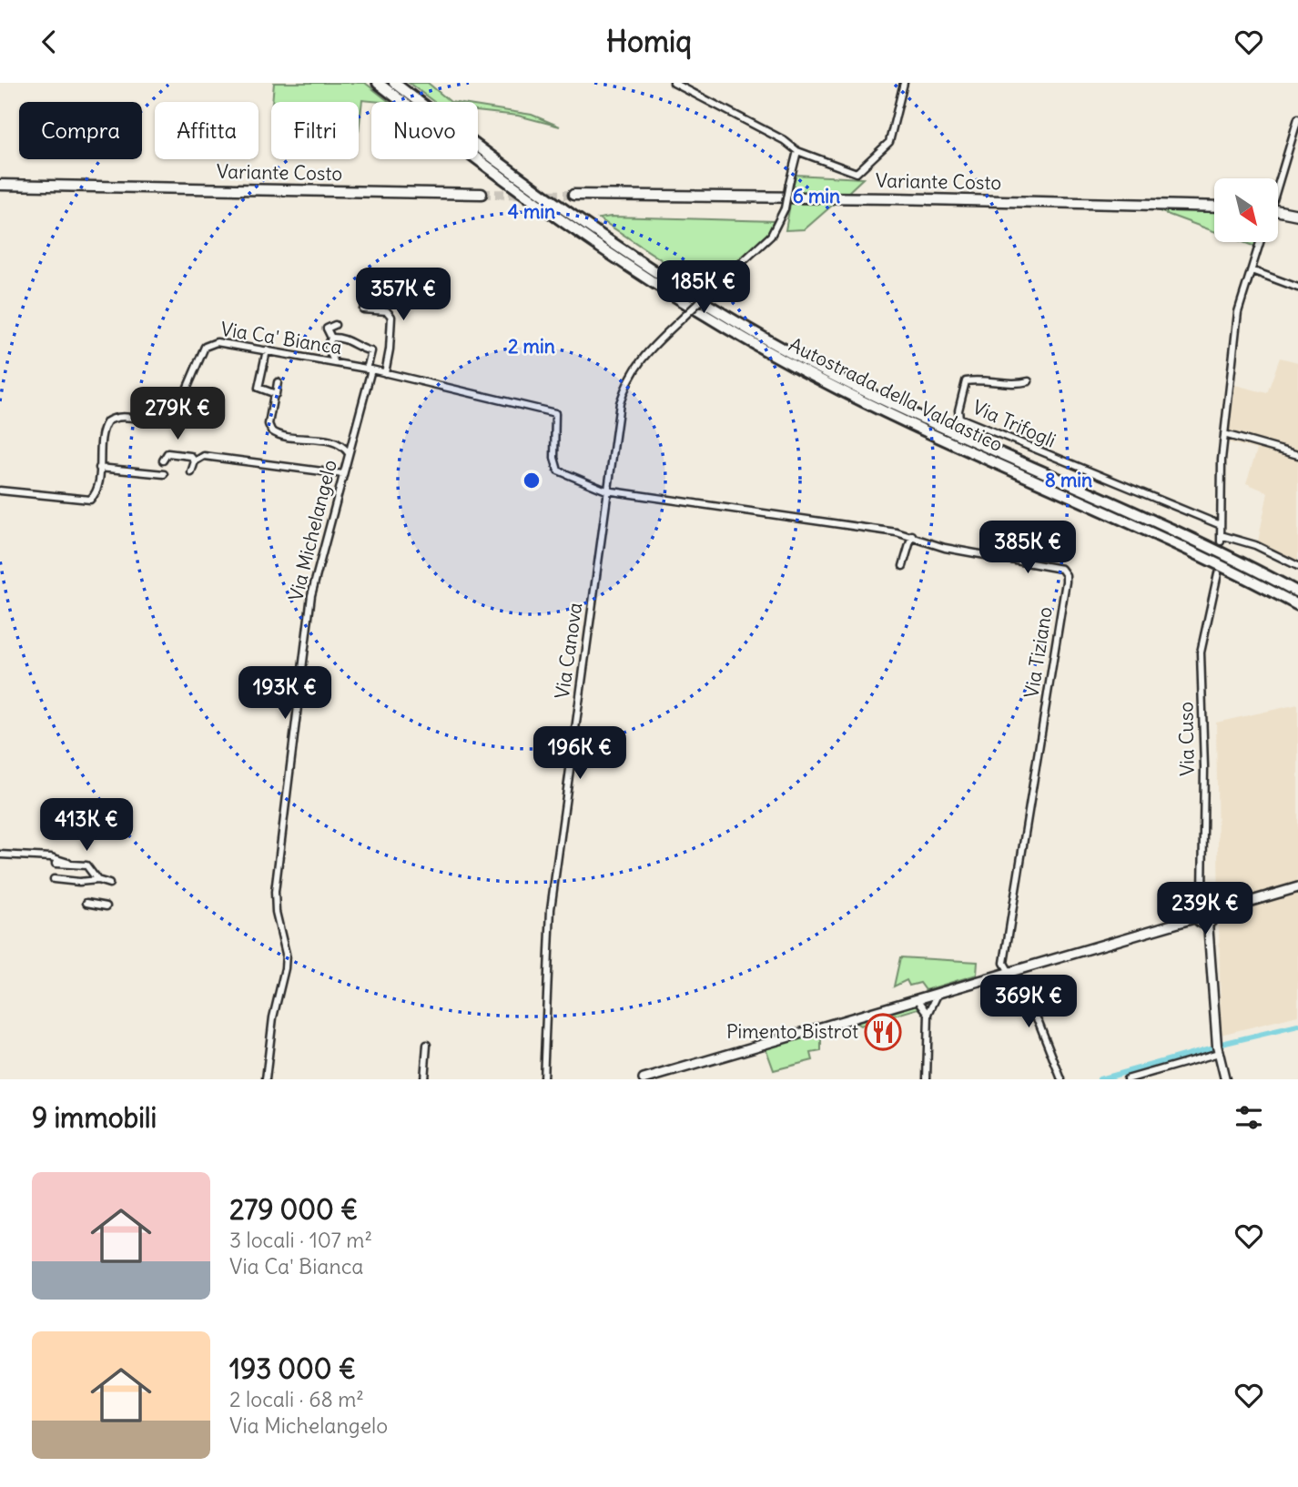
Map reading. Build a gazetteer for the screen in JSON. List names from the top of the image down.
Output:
{
  "streets": {
    "highway": ["Variante Costo", "Autostrada della Valdastico"],
    "street": [
      "Via Ca' Bianca",
      "Via Trifogli",
      "Via Michelangelo",
      "Via Canova",
      "Via Tiziano",
      "Via Cuso"
    ]
  },
  "crossings": [
    ["Via Ca' Bianca", "Via Michelangelo"],
    ["Via Ca' Bianca", "Via Canova"],
    ["Via Ca' Bianca", "Via Tiziano"],
    ["Via Canova", "Via Tiziano"]
  ],
  "places": {
    "restaurant": ["Pimento Bistrot"]
  },
  "north": "bottom right",
  "page": {
    "header": "Homiq",
    "chip": [
      "Compra",
      "Affitta",
      "Filtri",
      "Nuovo"
    ],
    "price": [
      "185K €",
      "357K €",
      "279K €",
      "385K €",
      "193K €",
      "196K €",
      "413K €",
      "239K €",
      "369K €"
    ],
    "heading": "9 immobili",
    "list": [
      {
        "name": "279 000 €",
        "note": "3 locali · 107 m² · Via Ca' Bianca"
      },
      {
        "name": "193 000 €",
        "note": "2 locali · 68 m² · Via Michelangelo"
      }
    ]
  },
  "rings": [
    "6 min",
    "4 min",
    "2 min",
    "8 min"
  ]
}
